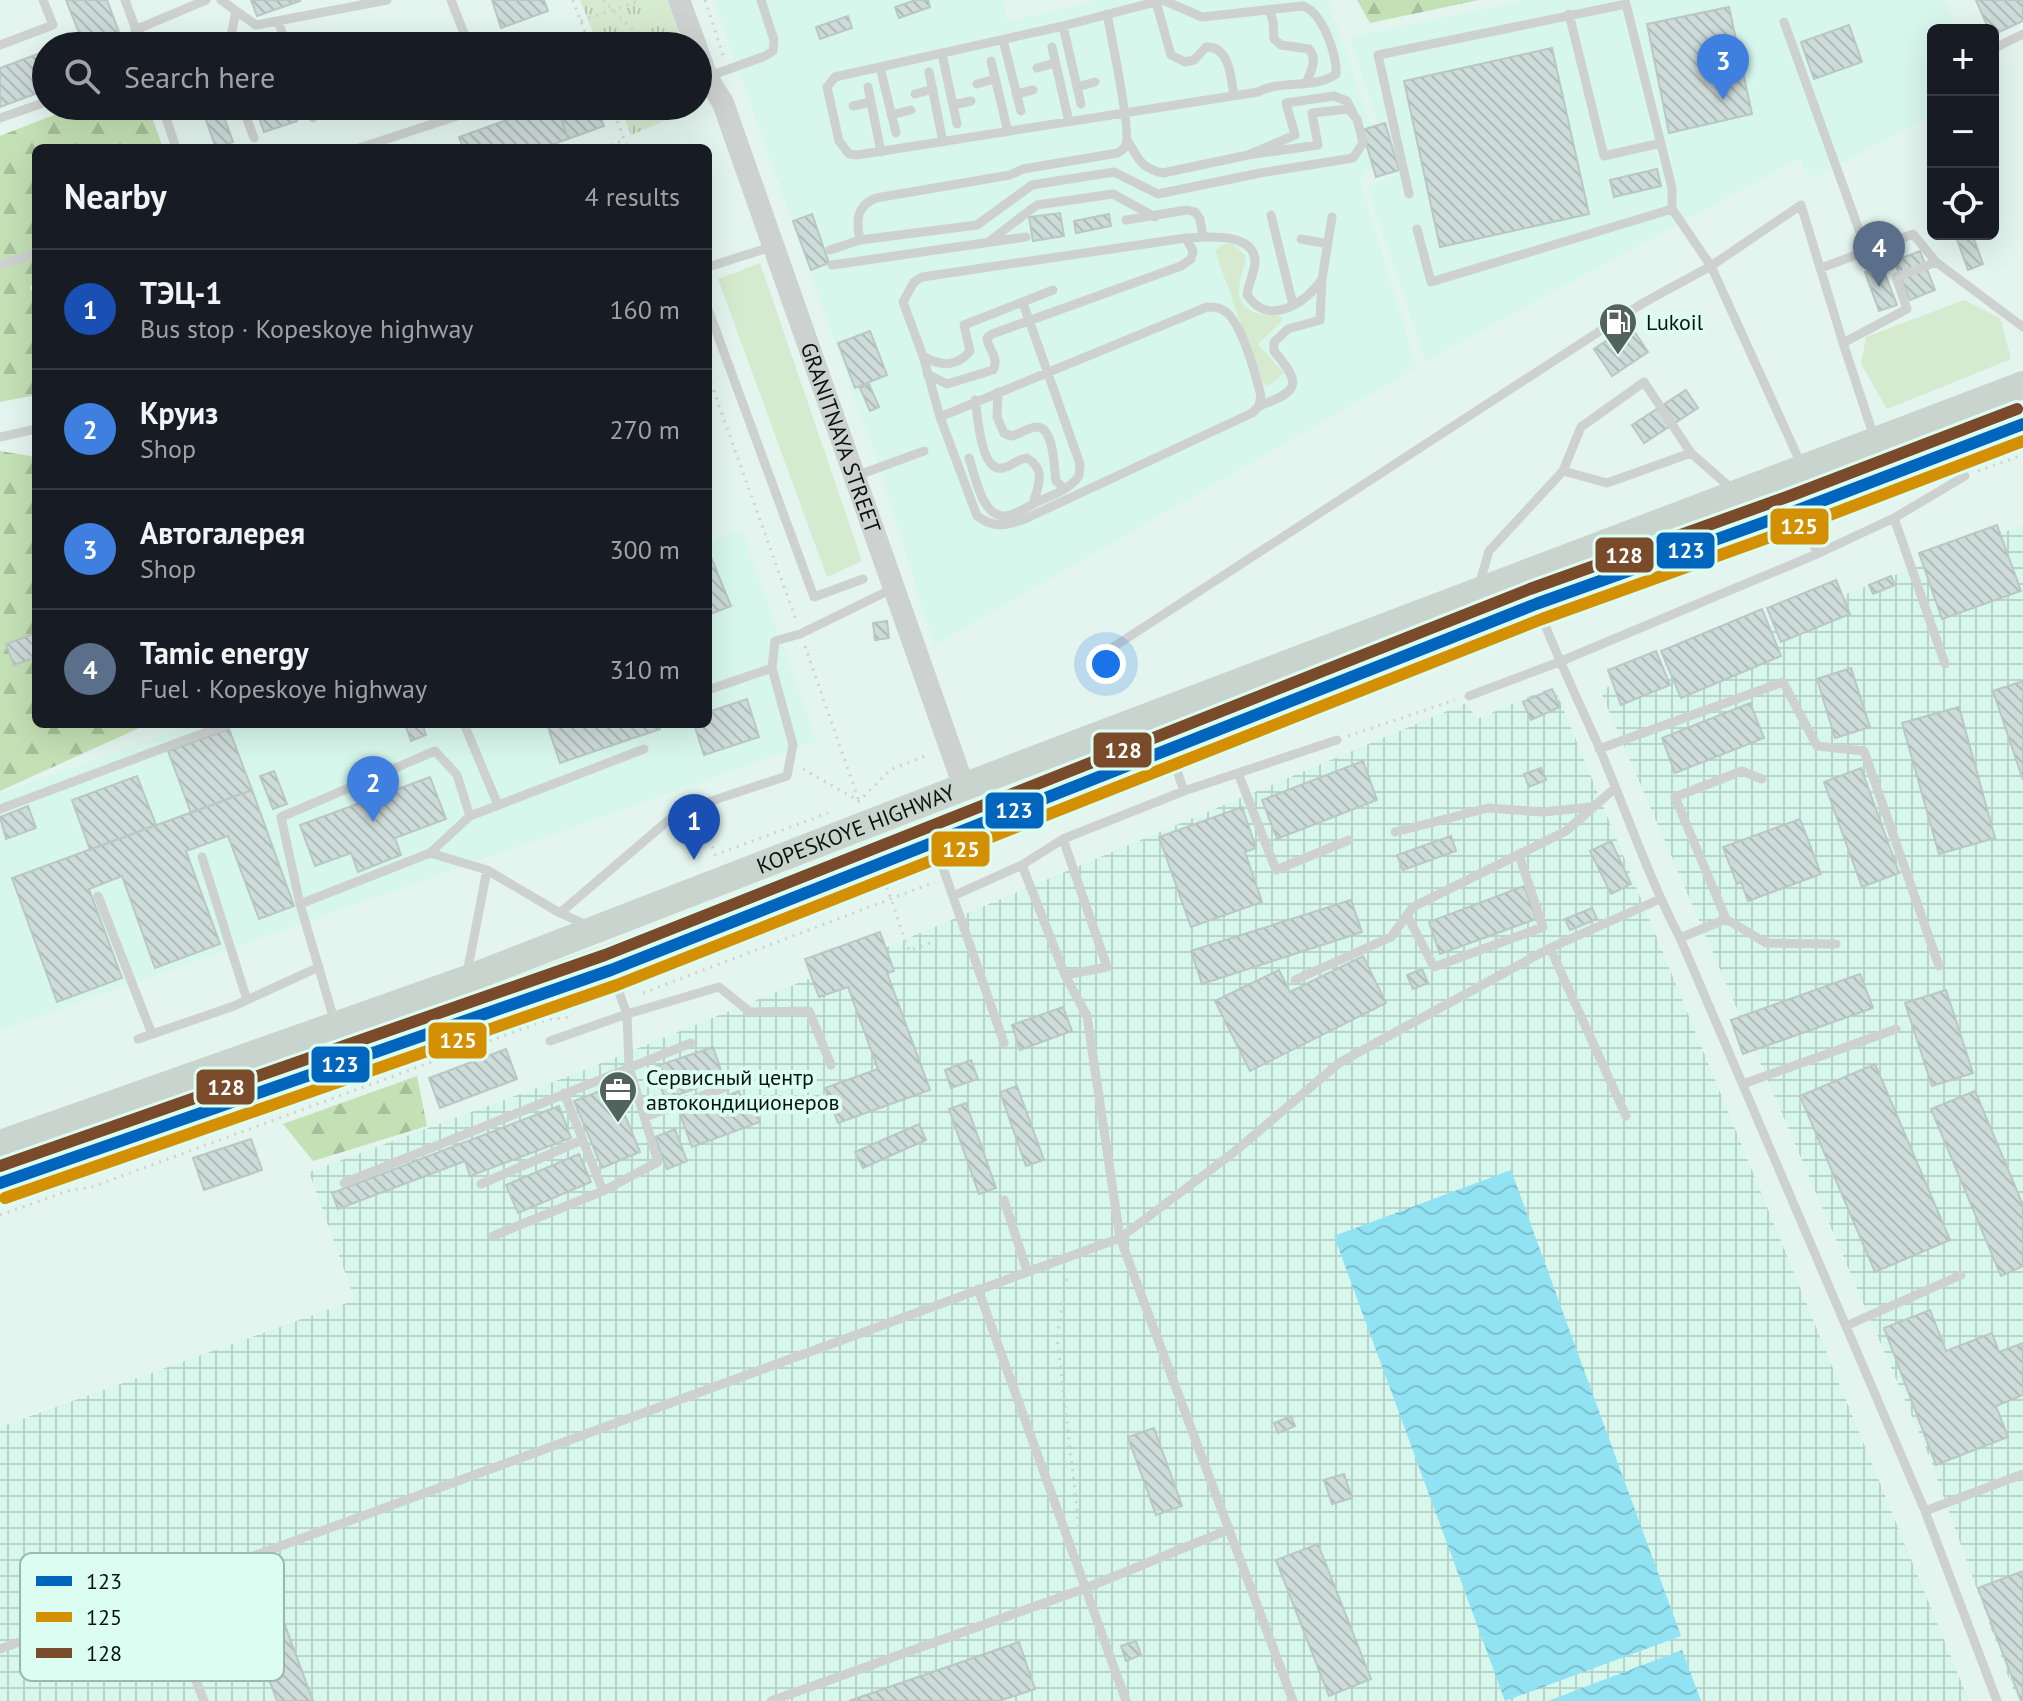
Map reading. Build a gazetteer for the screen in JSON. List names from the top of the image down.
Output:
{
  "streets": {
    "main road": ["GRANITNAYA STREET", "KOPESKOYE HIGHWAY"]
  },
  "crossings": [
    ["GRANITNAYA STREET", "KOPESKOYE HIGHWAY"]
  ],
  "places": {
    "fuel station": ["Lukoil"],
    "office": ["Сервисный центр автокондиционеров"]
  },
  "lines": ["transit line 128", "transit line 123", "transit line 125"],
  "legend": ["123", "125", "128"],
  "page": {
    "map_buttons": ["+", "−"],
    "search": "Search here",
    "pins": [
      "3",
      "4",
      "2",
      "1"
    ],
    "heading": ["Nearby", "4 results"],
    "list": [
      {
        "mark": "1",
        "name": "ТЭЦ-1",
        "note": "Bus stop · Kopeskoye highway",
        "value": "160 m"
      },
      {
        "mark": "2",
        "name": "Круиз",
        "note": "Shop",
        "value": "270 m"
      },
      {
        "mark": "3",
        "name": "Автогалерея",
        "note": "Shop",
        "value": "300 m"
      },
      {
        "mark": "4",
        "name": "Tamic energy",
        "note": "Fuel · Kopeskoye highway",
        "value": "310 m"
      }
    ]
  }
}
